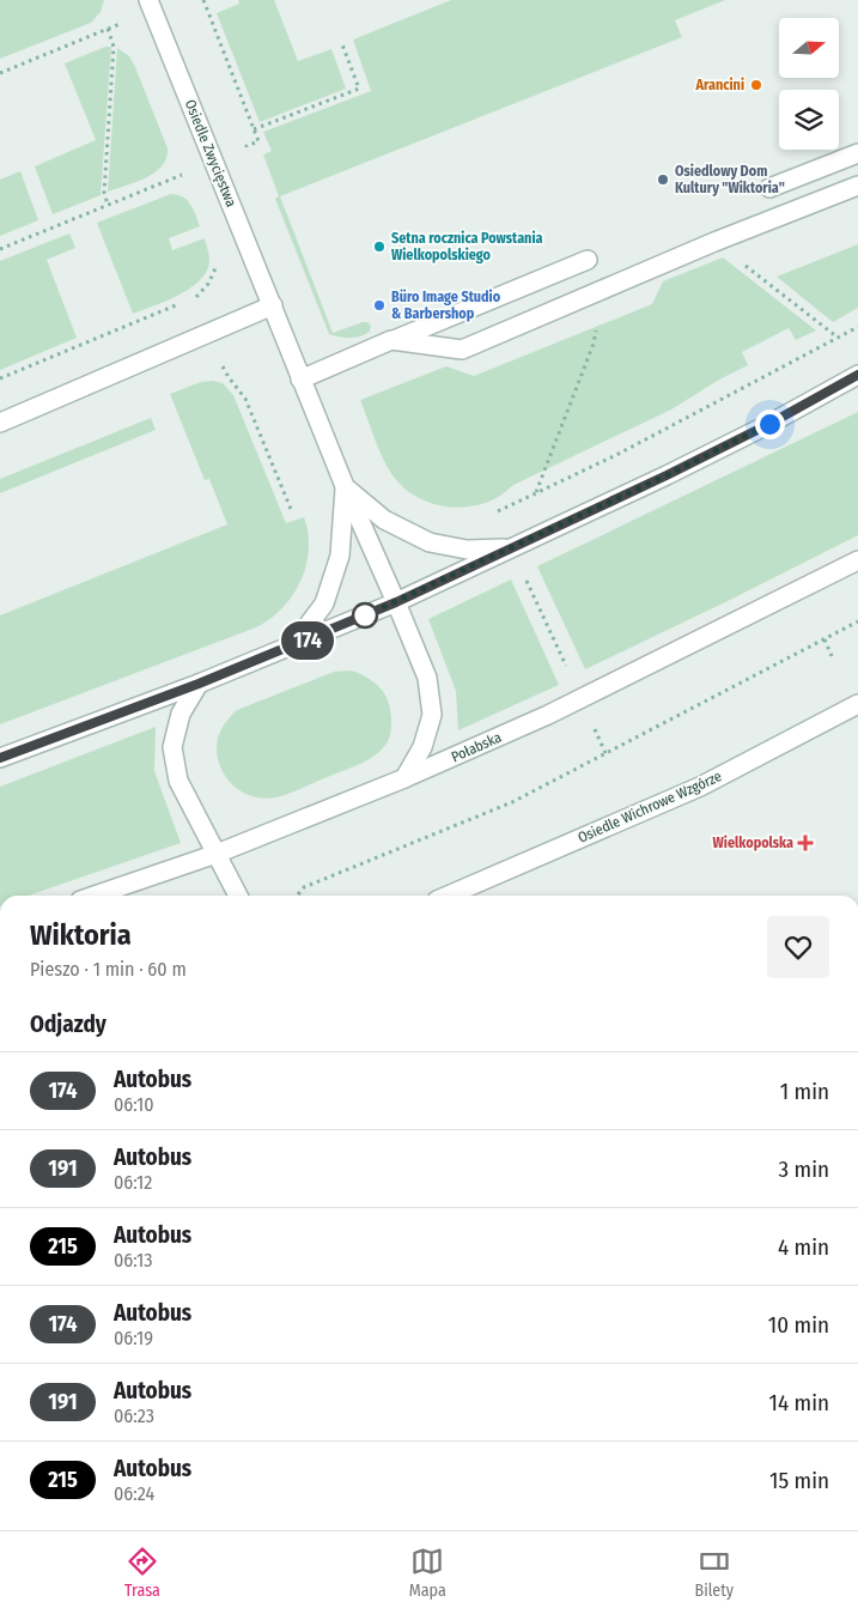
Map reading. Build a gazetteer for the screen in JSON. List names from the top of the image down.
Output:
{
  "streets": {
    "street": ["Osiedle Zwycięstwa", "Połabska", "Osiedle Wichrowe Wzgórze"]
  },
  "crossings": [
    ["Osiedle Zwycięstwa", "Połabska"]
  ],
  "places": {
    "other": [
      "Arancini",
      "Osiedlowy Dom Kultury \"Wiktoria\"",
      "Setna rocznica Powstania Wielkopolskiego",
      "Büro Image Studio & Barbershop"
    ],
    "health": ["Wielkopolska"]
  },
  "lines": ["bus line 174"],
  "north": "right",
  "page": {
    "on_map": "174",
    "heading": [
      ["Wiktoria", "Pieszo · 1 min · 60 m"],
      "Odjazdy"
    ],
    "list": [
      {
        "mark": "174",
        "name": "Autobus",
        "note": "06:10",
        "value": "1 min"
      },
      {
        "mark": "191",
        "name": "Autobus",
        "note": "06:12",
        "value": "3 min"
      },
      {
        "mark": "215",
        "name": "Autobus",
        "note": "06:13",
        "value": "4 min"
      },
      {
        "mark": "174",
        "name": "Autobus",
        "note": "06:19",
        "value": "10 min"
      },
      {
        "mark": "191",
        "name": "Autobus",
        "note": "06:23",
        "value": "14 min"
      },
      {
        "mark": "215",
        "name": "Autobus",
        "note": "06:24",
        "value": "15 min"
      }
    ],
    "tabs": ["Trasa", "Mapa", "Bilety"]
  }
}
